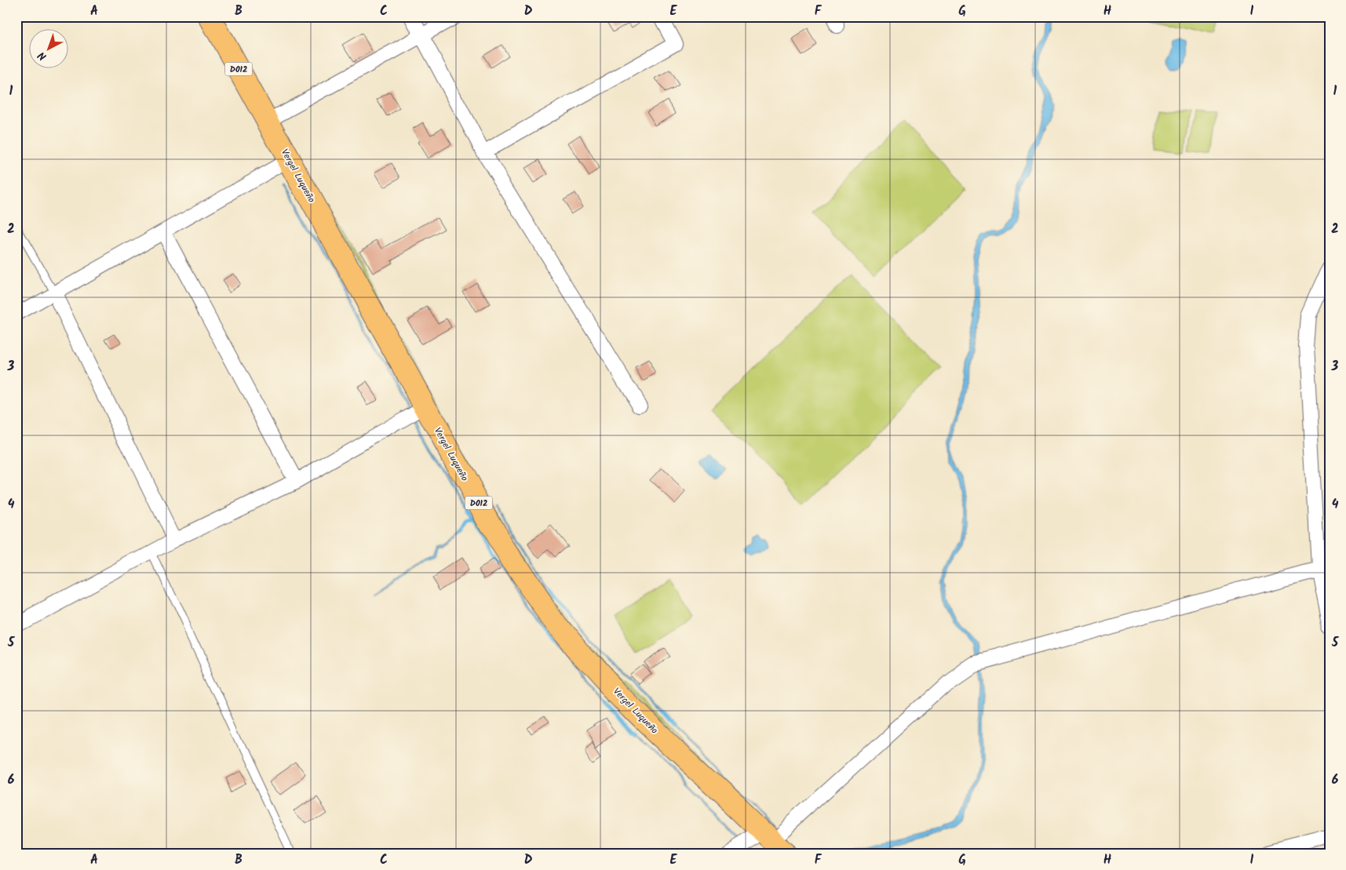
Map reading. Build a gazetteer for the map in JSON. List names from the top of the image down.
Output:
{
  "streets": {
    "main road": ["D012", "Vergel Luqueño"]
  },
  "north": "bottom left",
  "grid": {
    "columns": [
      "A",
      "B",
      "C",
      "D",
      "E",
      "F",
      "G",
      "H",
      "I"
    ],
    "rows": [
      "1",
      "2",
      "3",
      "4",
      "5",
      "6"
    ]
  }
}
